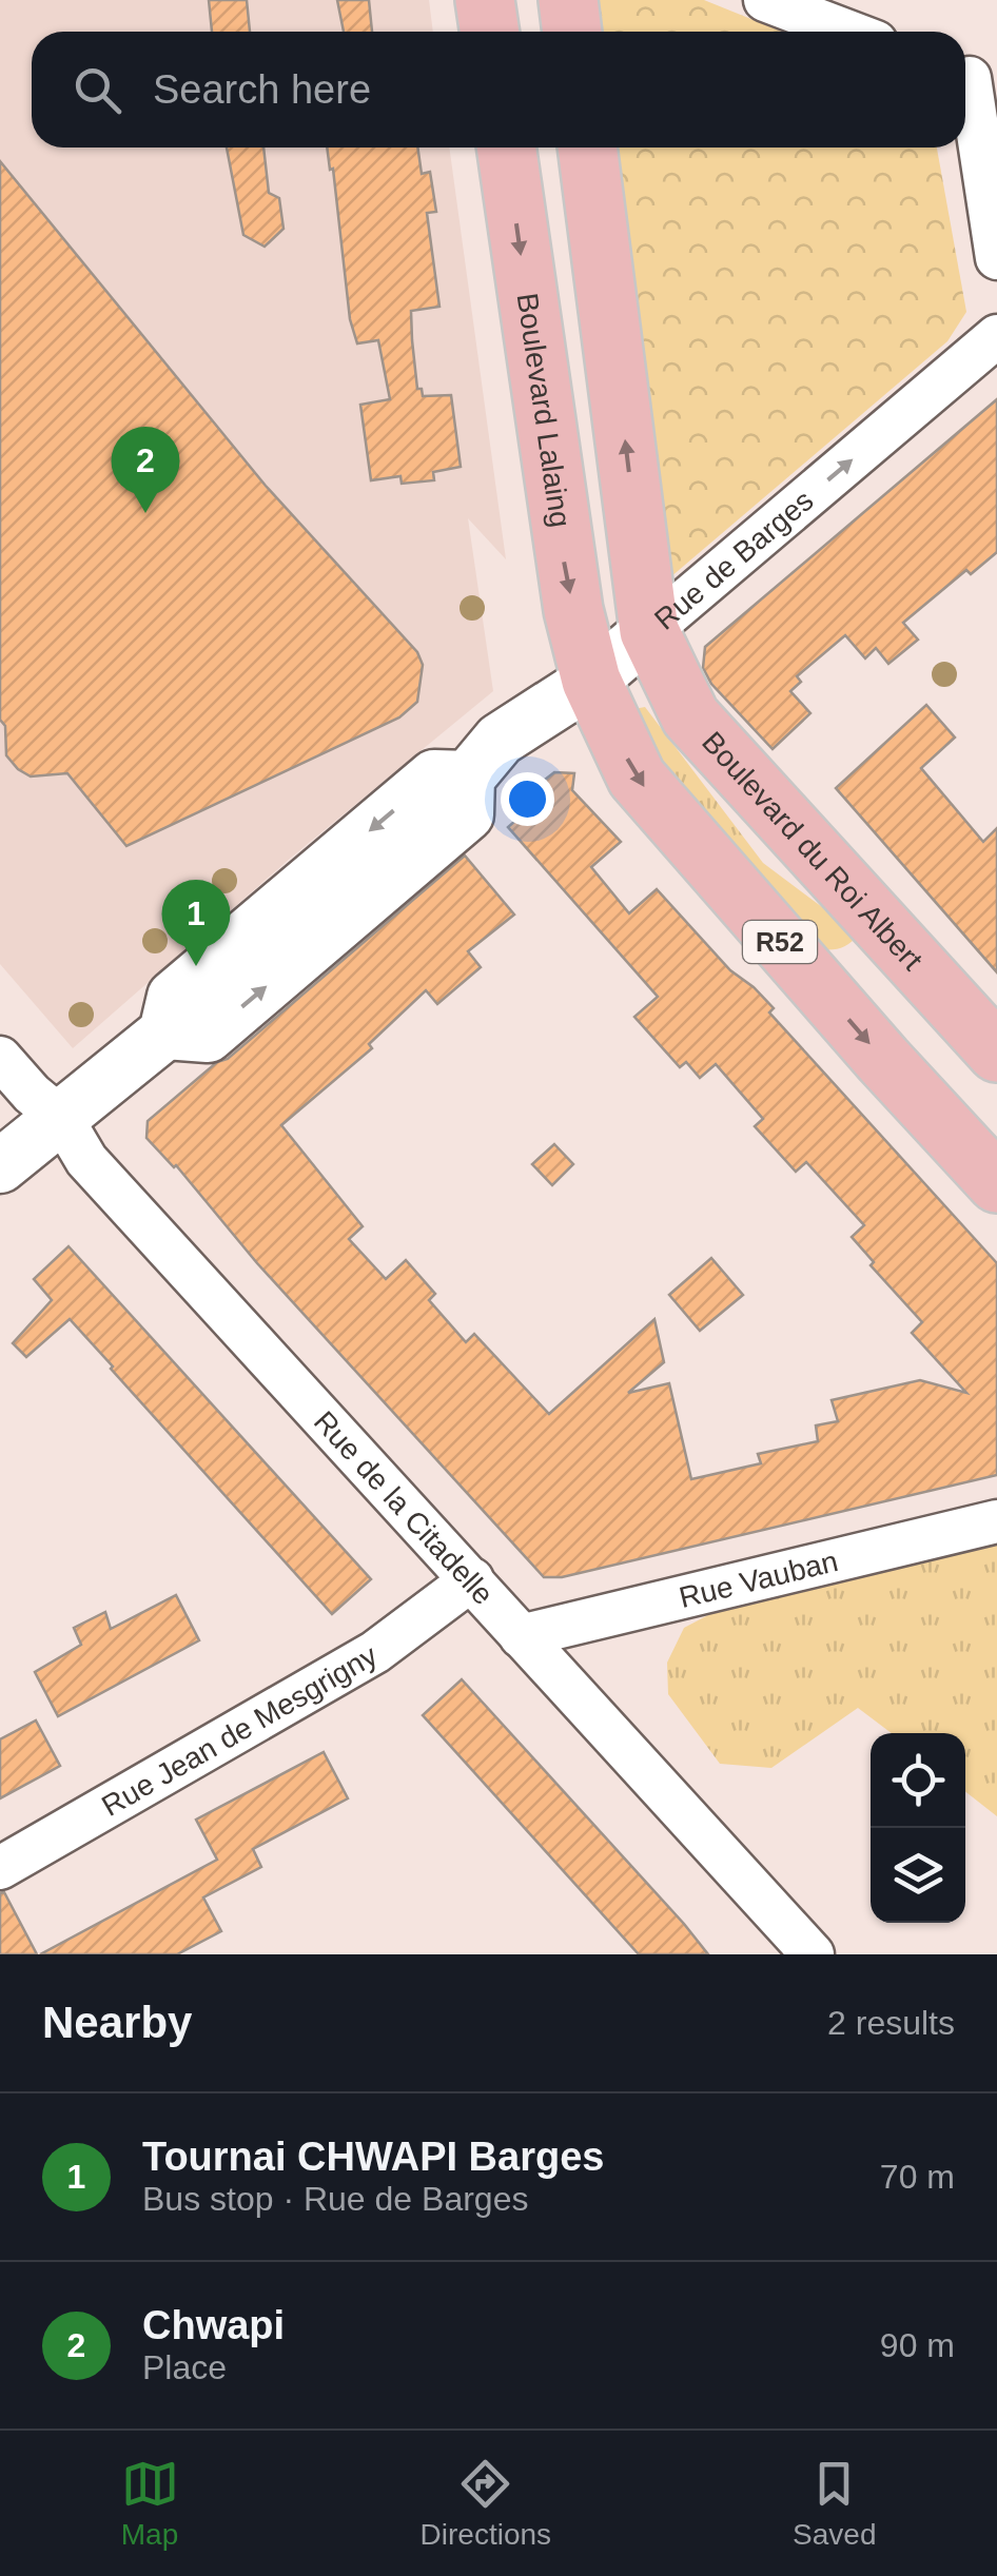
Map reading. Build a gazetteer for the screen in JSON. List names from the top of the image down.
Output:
{
  "streets": {
    "main road": ["Boulevard Lalaing", "Boulevard du Roi Albert", "R52"],
    "street": [
      "Rue de Barges",
      "Rue de la Citadelle",
      "Rue Vauban",
      "Rue Jean de Mesgrigny"
    ]
  },
  "crossings": [
    ["Boulevard Lalaing", "Rue de Barges"],
    ["Boulevard Lalaing", "R52"],
    ["Rue de Barges", "Boulevard du Roi Albert"],
    ["Rue de Barges", "R52"],
    ["Rue de Barges", "Rue de la Citadelle"],
    ["Rue de la Citadelle", "Rue Vauban"],
    ["Rue de la Citadelle", "Rue Jean de Mesgrigny"]
  ],
  "page": {
    "search": "Search here",
    "pins": ["2", "1"],
    "heading": ["Nearby", "2 results"],
    "list": [
      {
        "mark": "1",
        "name": "Tournai CHWAPI Barges",
        "note": "Bus stop · Rue de Barges",
        "value": "70 m"
      },
      {
        "mark": "2",
        "name": "Chwapi",
        "note": "Place",
        "value": "90 m"
      }
    ],
    "nav": ["Map", "Directions", "Saved"]
  }
}
